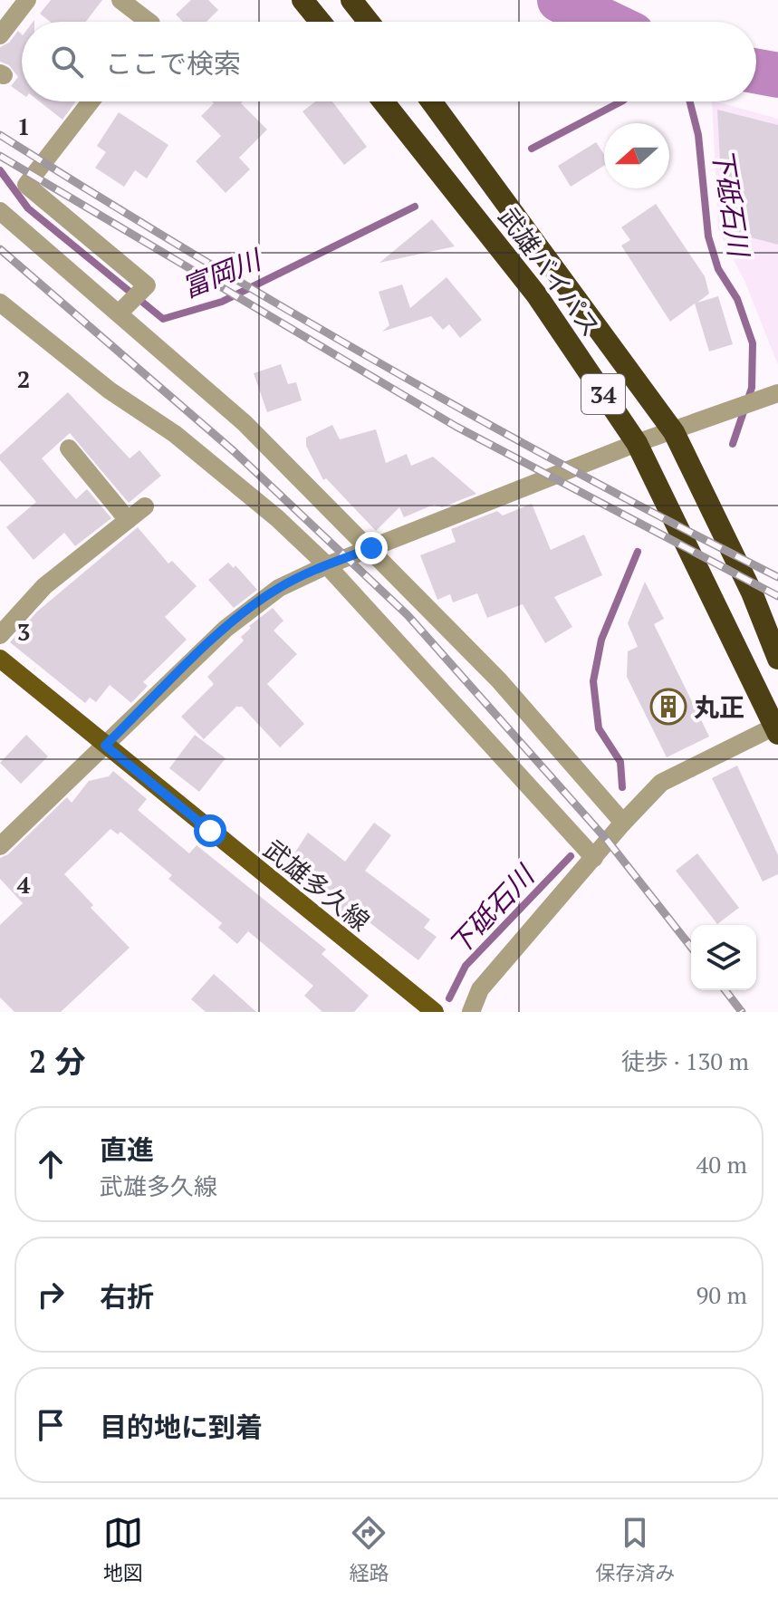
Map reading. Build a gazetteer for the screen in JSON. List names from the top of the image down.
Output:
{
  "streets": {
    "highway": ["武雄バイパス", "34"],
    "main road": ["武雄多久線"]
  },
  "water": ["下砥石川", "富岡川"],
  "places": {
    "building": ["丸正"]
  },
  "north": "left",
  "page": {
    "search": "ここで検索",
    "heading": ["2 分", "徒歩 · 130 m"],
    "list": [
      ["直進", "武雄多久線", "40 m"],
      ["右折", "90 m"],
      "目的地に到着"
    ],
    "nav": ["地図", "経路", "保存済み"]
  },
  "grid": {
    "rows": [
      "1",
      "2",
      "3",
      "4"
    ]
  }
}
